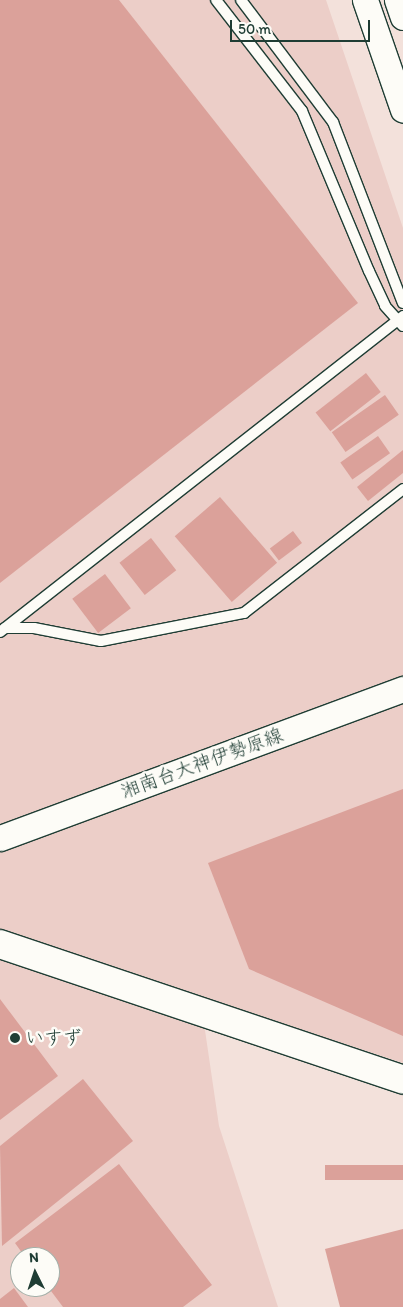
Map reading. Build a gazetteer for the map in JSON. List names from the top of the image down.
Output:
{
  "streets": {
    "street": ["湘南台大神伊勢原線"]
  },
  "places": ["いすず"],
  "scale_bar": "50 m",
  "north": "top"
}
